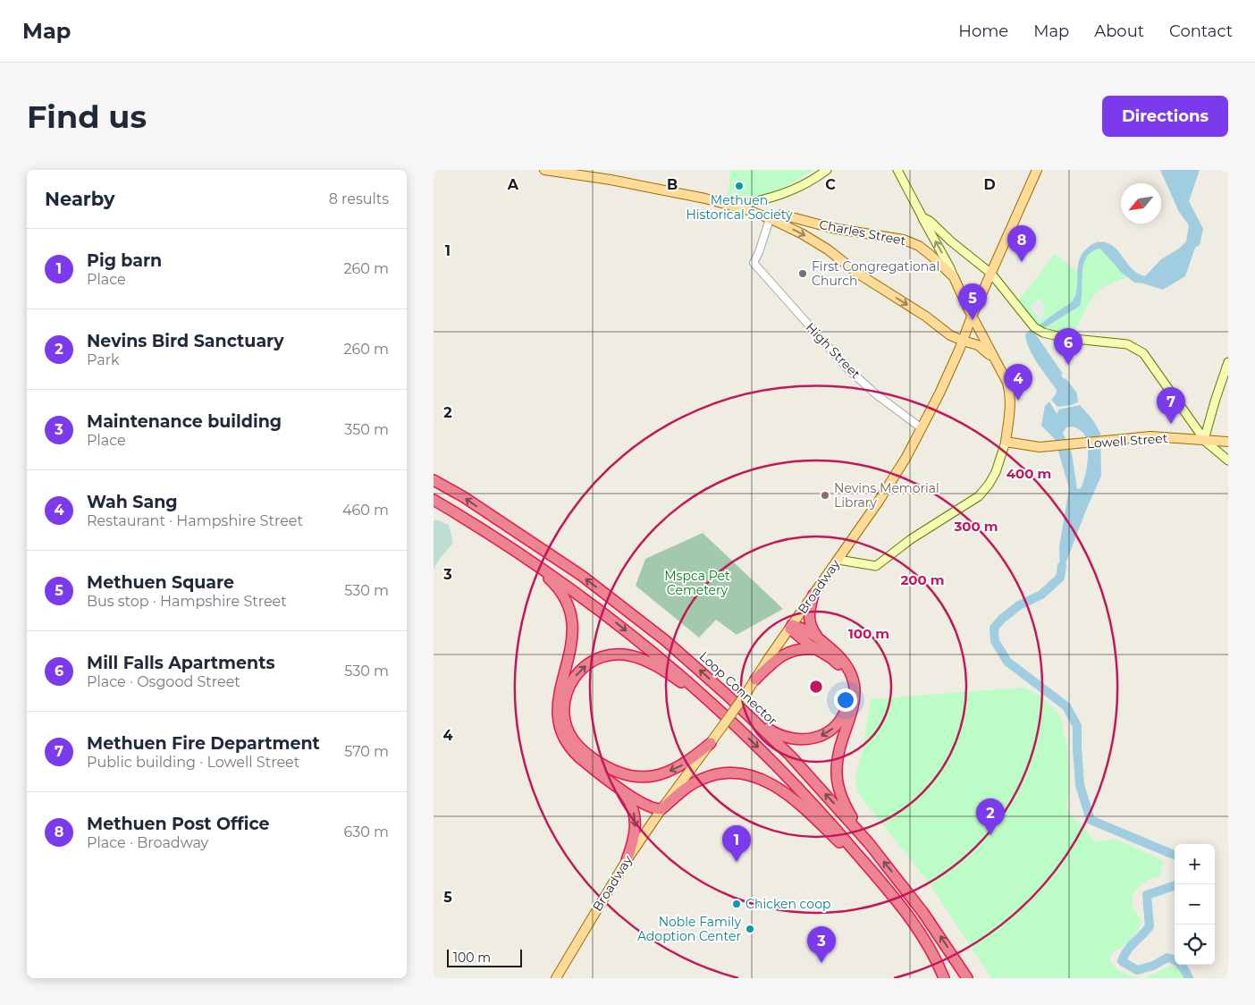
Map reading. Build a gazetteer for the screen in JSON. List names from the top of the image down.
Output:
{
  "streets": {
    "highway": ["Loop Connector"],
    "main road": ["Charles Street", "Lowell Street", "Broadway"],
    "street": ["High Street"]
  },
  "crossings": [
    ["Charles Street", "High Street"],
    ["Charles Street", "Lowell Street"],
    ["Charles Street", "Broadway"],
    ["High Street", "Broadway"]
  ],
  "parks": ["Mspca Pet Cemetery"],
  "places": [
    "Methuen Historical Society",
    "First Congregational Church",
    "Nevins Memorial Library",
    "Chicken coop",
    "Noble Family Adoption Center"
  ],
  "scale_bar": "100 m",
  "north": "bottom left",
  "page": {
    "header": "Map",
    "nav": [
      "Home",
      "Map",
      "About",
      "Contact"
    ],
    "buttons": "Directions",
    "title": "Find us",
    "heading": ["Nearby", "8 results"],
    "pins": [
      "8",
      "5",
      "6",
      "4",
      "7",
      "2",
      "1",
      "3"
    ],
    "list": [
      {
        "mark": "1",
        "name": "Pig barn",
        "note": "Place",
        "value": "260 m"
      },
      {
        "mark": "2",
        "name": "Nevins Bird Sanctuary",
        "note": "Park",
        "value": "260 m"
      },
      {
        "mark": "3",
        "name": "Maintenance building",
        "note": "Place",
        "value": "350 m"
      },
      {
        "mark": "4",
        "name": "Wah Sang",
        "note": "Restaurant · Hampshire Street",
        "value": "460 m"
      },
      {
        "mark": "5",
        "name": "Methuen Square",
        "note": "Bus stop · Hampshire Street",
        "value": "530 m"
      },
      {
        "mark": "6",
        "name": "Mill Falls Apartments",
        "note": "Place · Osgood Street",
        "value": "530 m"
      },
      {
        "mark": "7",
        "name": "Methuen Fire Department",
        "note": "Public building · Lowell Street",
        "value": "570 m"
      },
      {
        "mark": "8",
        "name": "Methuen Post Office",
        "note": "Place · Broadway",
        "value": "630 m"
      }
    ],
    "map_buttons": ["+", "−"],
    "scale": "100 m"
  },
  "grid": {
    "columns": [
      "A",
      "B",
      "C",
      "D"
    ],
    "rows": [
      "1",
      "2",
      "3",
      "4",
      "5"
    ]
  },
  "rings": [
    "400 m",
    "300 m",
    "200 m",
    "100 m"
  ]
}
